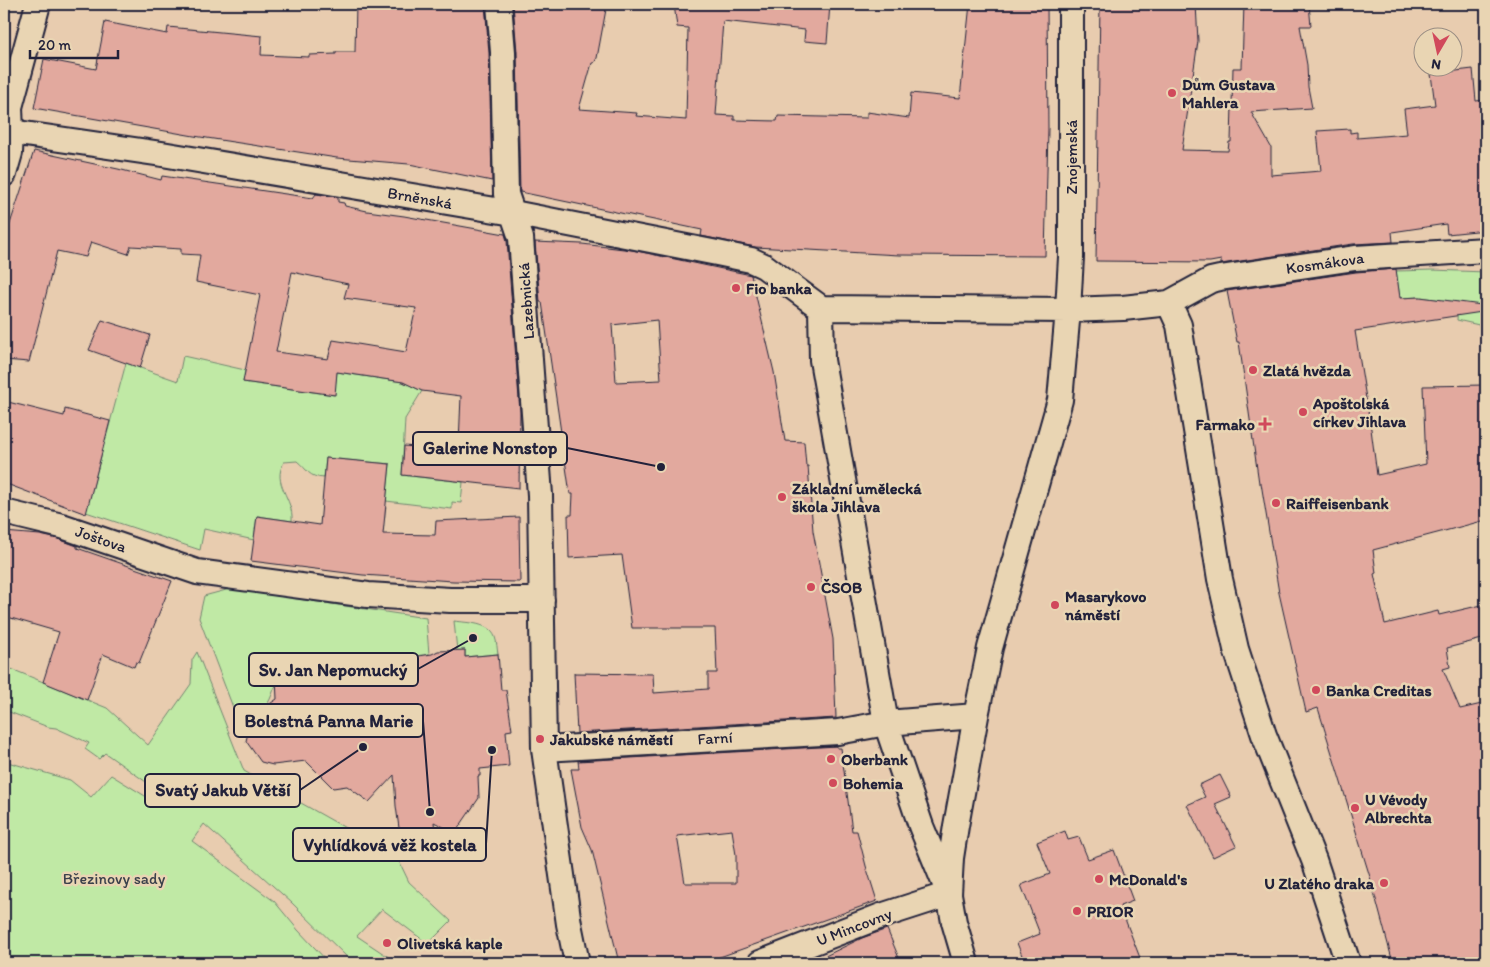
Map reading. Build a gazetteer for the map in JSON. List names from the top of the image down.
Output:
{
  "streets": {
    "street": [
      "Znojemská",
      "Brněnská",
      "Kosmákova",
      "Lazebnická",
      "Joštova",
      "Farní",
      "U Mincovny"
    ]
  },
  "crossings": [
    ["Brněnská", "Lazebnická"],
    ["Lazebnická", "Joštova"]
  ],
  "parks": ["Březinovy sady"],
  "places": {
    "other": [
      "Dům Gustava Mahlera",
      "Fio banka",
      "Zlatá hvězda",
      "Apoštolská církev Jihlava",
      "Galerine Nonstop",
      "Základní umělecká škola Jihlava",
      "Raiffeisenbank",
      "ČSOB",
      "Masarykovo náměstí",
      "Sv. Jan Nepomucký",
      "Banka Creditas",
      "Jakubské náměstí",
      "Svatý Jakub Větší",
      "Vyhlídková věž kostela",
      "Oberbank",
      "Bohemia",
      "U Vévody Albrechta",
      "Bolestná Panna Marie",
      "McDonald's",
      "U Zlatého draka",
      "PRIOR",
      "Olivetská kaple"
    ],
    "health": ["Farmako"]
  },
  "scale_bar": "20 m",
  "north": "bottom"
}
